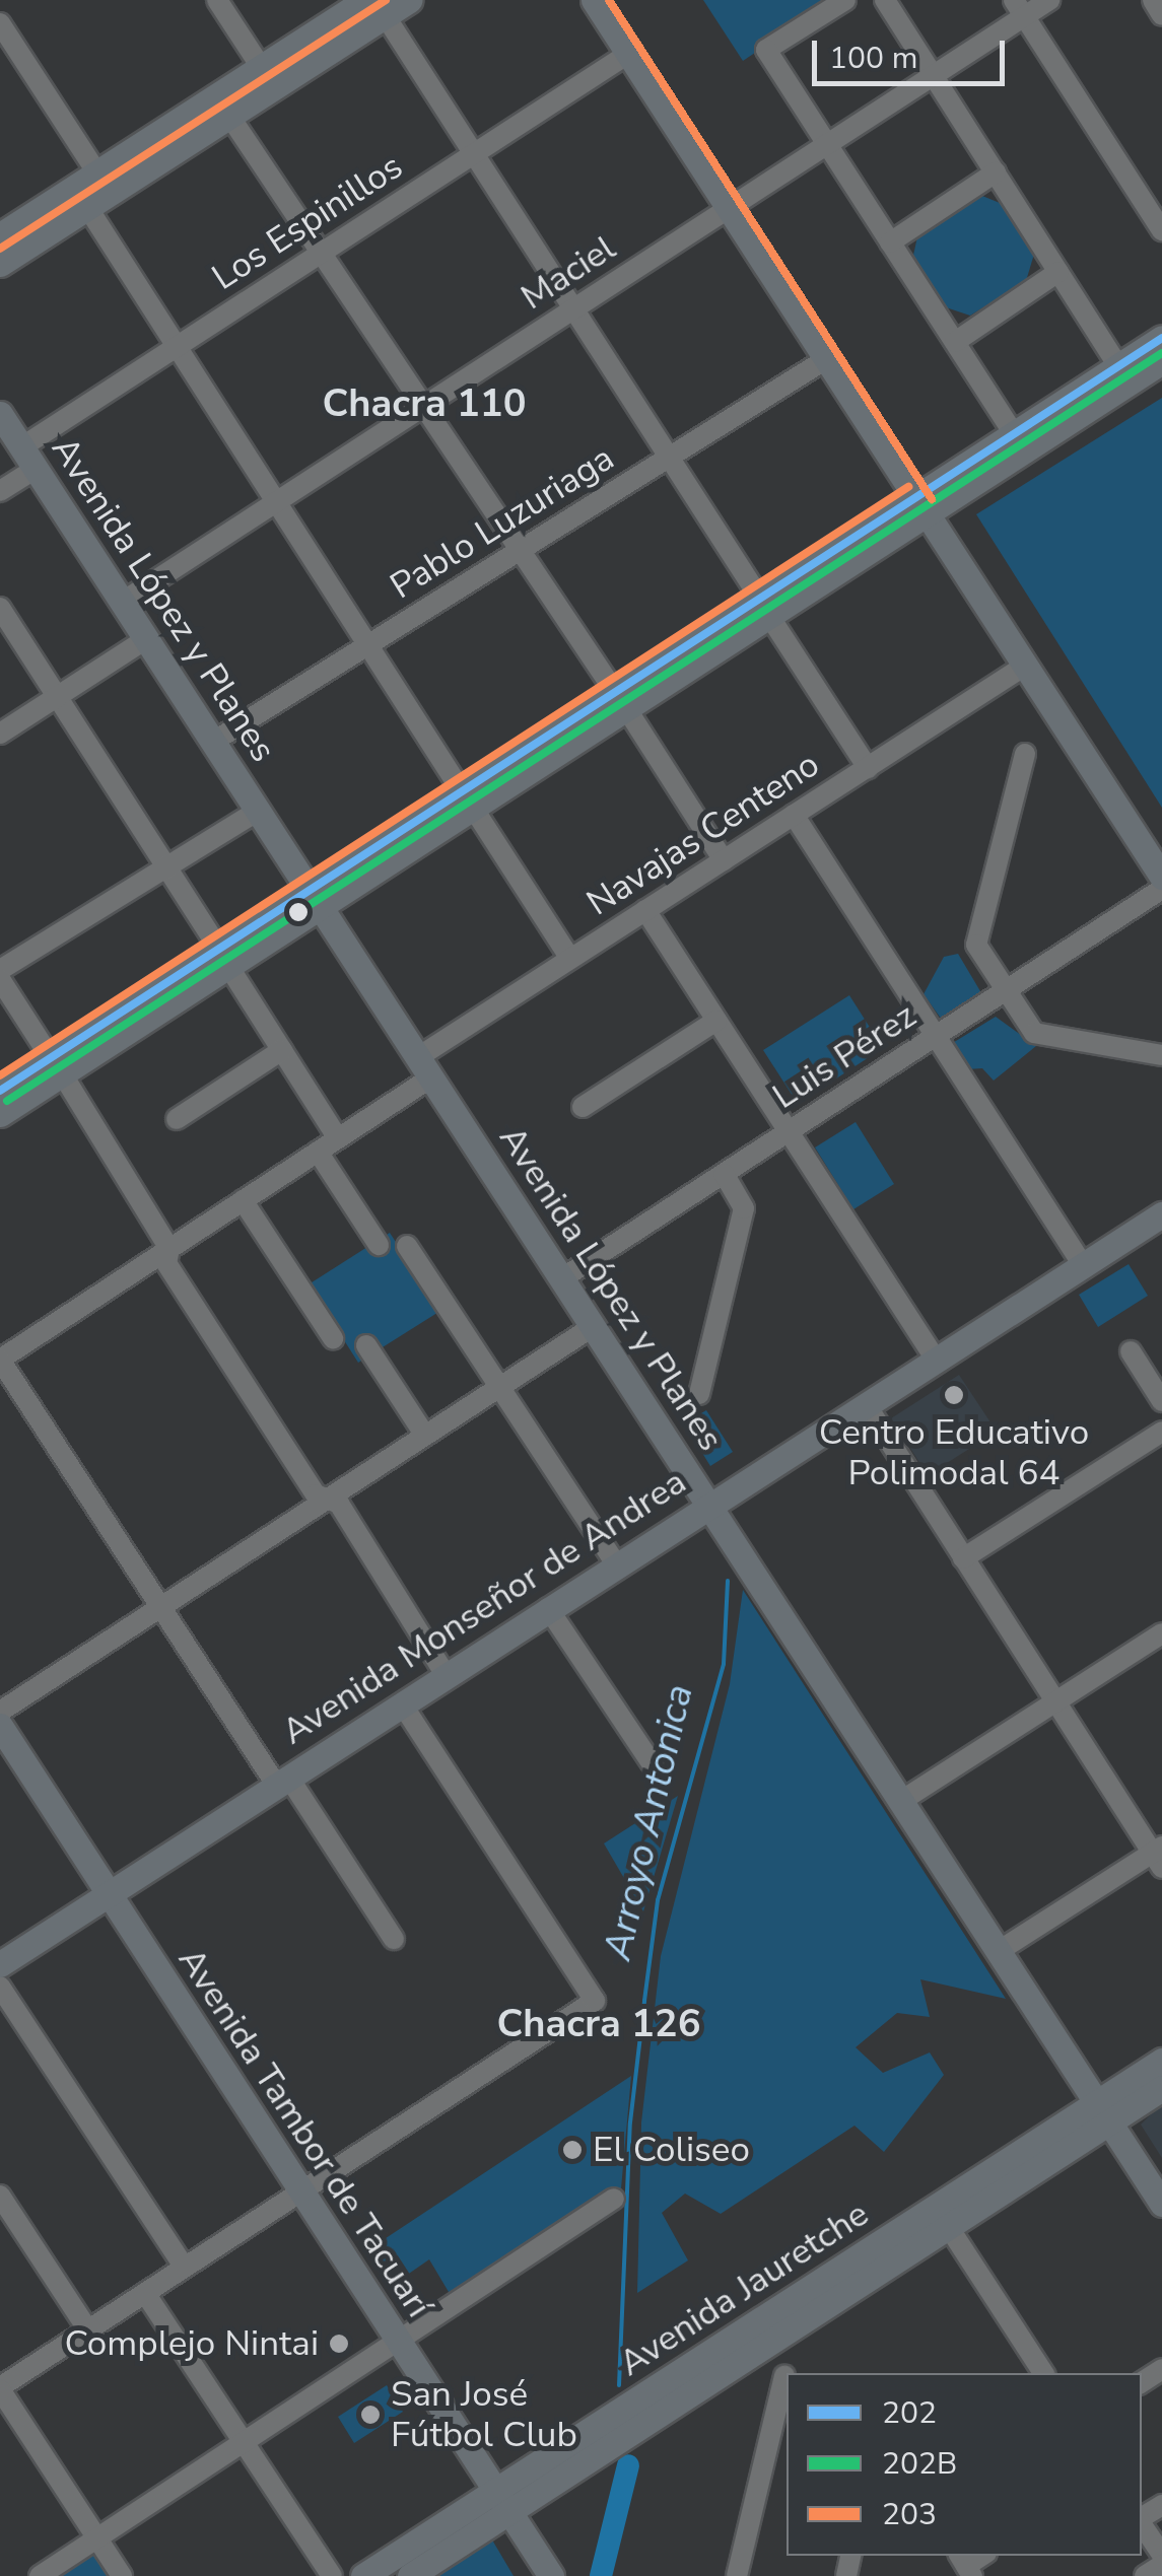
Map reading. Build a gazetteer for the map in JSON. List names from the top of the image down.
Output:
{
  "streets": {
    "main road": [
      "Avenida López y Planes",
      "Avenida Monseñor de Andrea",
      "Avenida Tambor de Tacuarí",
      "Avenida Jauretche"
    ],
    "street": [
      "Los Espinillos",
      "Maciel",
      "Pablo Luzuriaga",
      "Navajas Centeno",
      "Luis Pérez"
    ]
  },
  "crossings": [
    ["Los Espinillos", "Avenida López y Planes"],
    ["Maciel", "Avenida López y Planes"],
    ["Pablo Luzuriaga", "Avenida López y Planes"],
    ["Avenida López y Planes", "Navajas Centeno"],
    ["Avenida López y Planes", "Luis Pérez"],
    ["Avenida López y Planes", "Avenida Monseñor de Andrea"],
    ["Avenida López y Planes", "Avenida Jauretche"],
    ["Avenida Monseñor de Andrea", "Avenida Tambor de Tacuarí"],
    ["Avenida Tambor de Tacuarí", "Avenida Jauretche"]
  ],
  "districts": ["Chacra 110", "Chacra 126"],
  "water": ["Arroyo Antonica"],
  "places": [
    "Centro Educativo Polimodal 64",
    "El Coliseo",
    "Complejo Nintai",
    "San José Fútbol Club"
  ],
  "lines": ["transit line 203", "transit line 202", "transit line 202B"],
  "legend": ["202", "202B", "203"],
  "scale_bar": "100 m"
}
